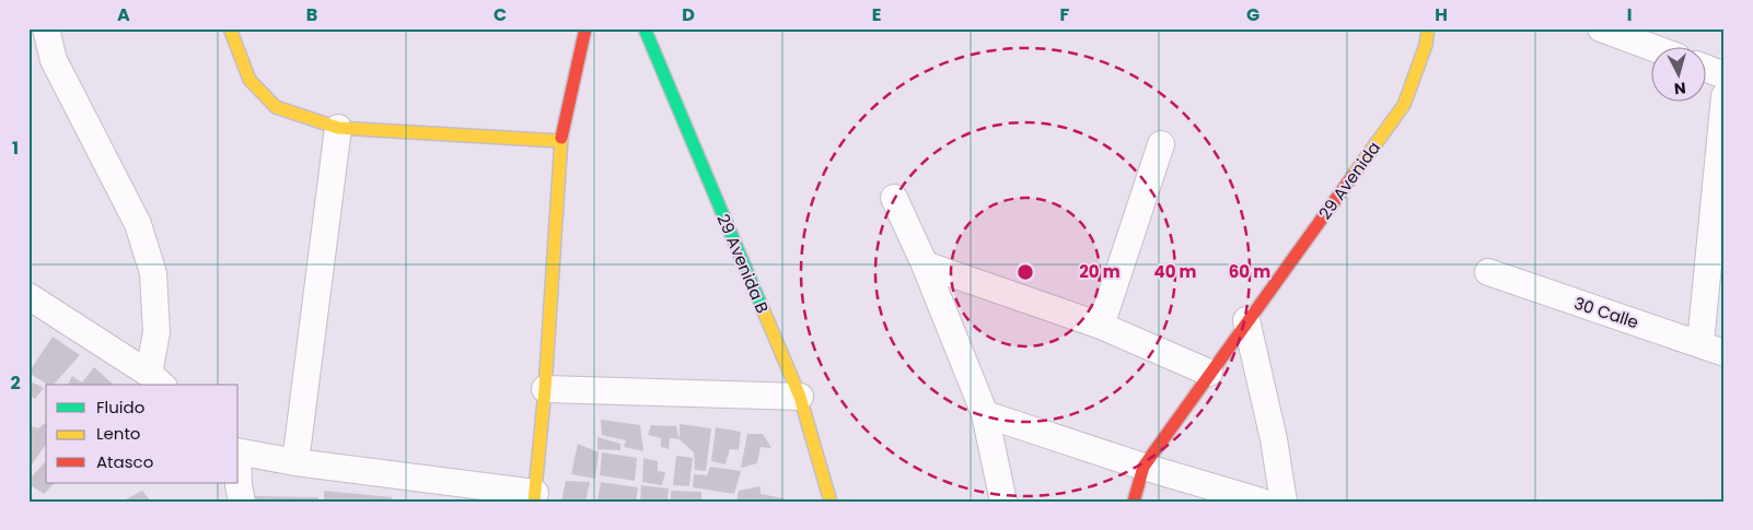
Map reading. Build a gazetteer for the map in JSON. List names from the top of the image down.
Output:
{
  "streets": {
    "street": ["29 Avenida", "29 Avenida B", "30 Calle"]
  },
  "legend": ["Fluido", "Lento", "Atasco"],
  "north": "bottom",
  "grid": {
    "columns": [
      "A",
      "B",
      "C",
      "D",
      "E",
      "F",
      "G",
      "H",
      "I"
    ],
    "rows": ["1", "2"]
  },
  "rings": ["20 m", "40 m", "60 m"]
}
